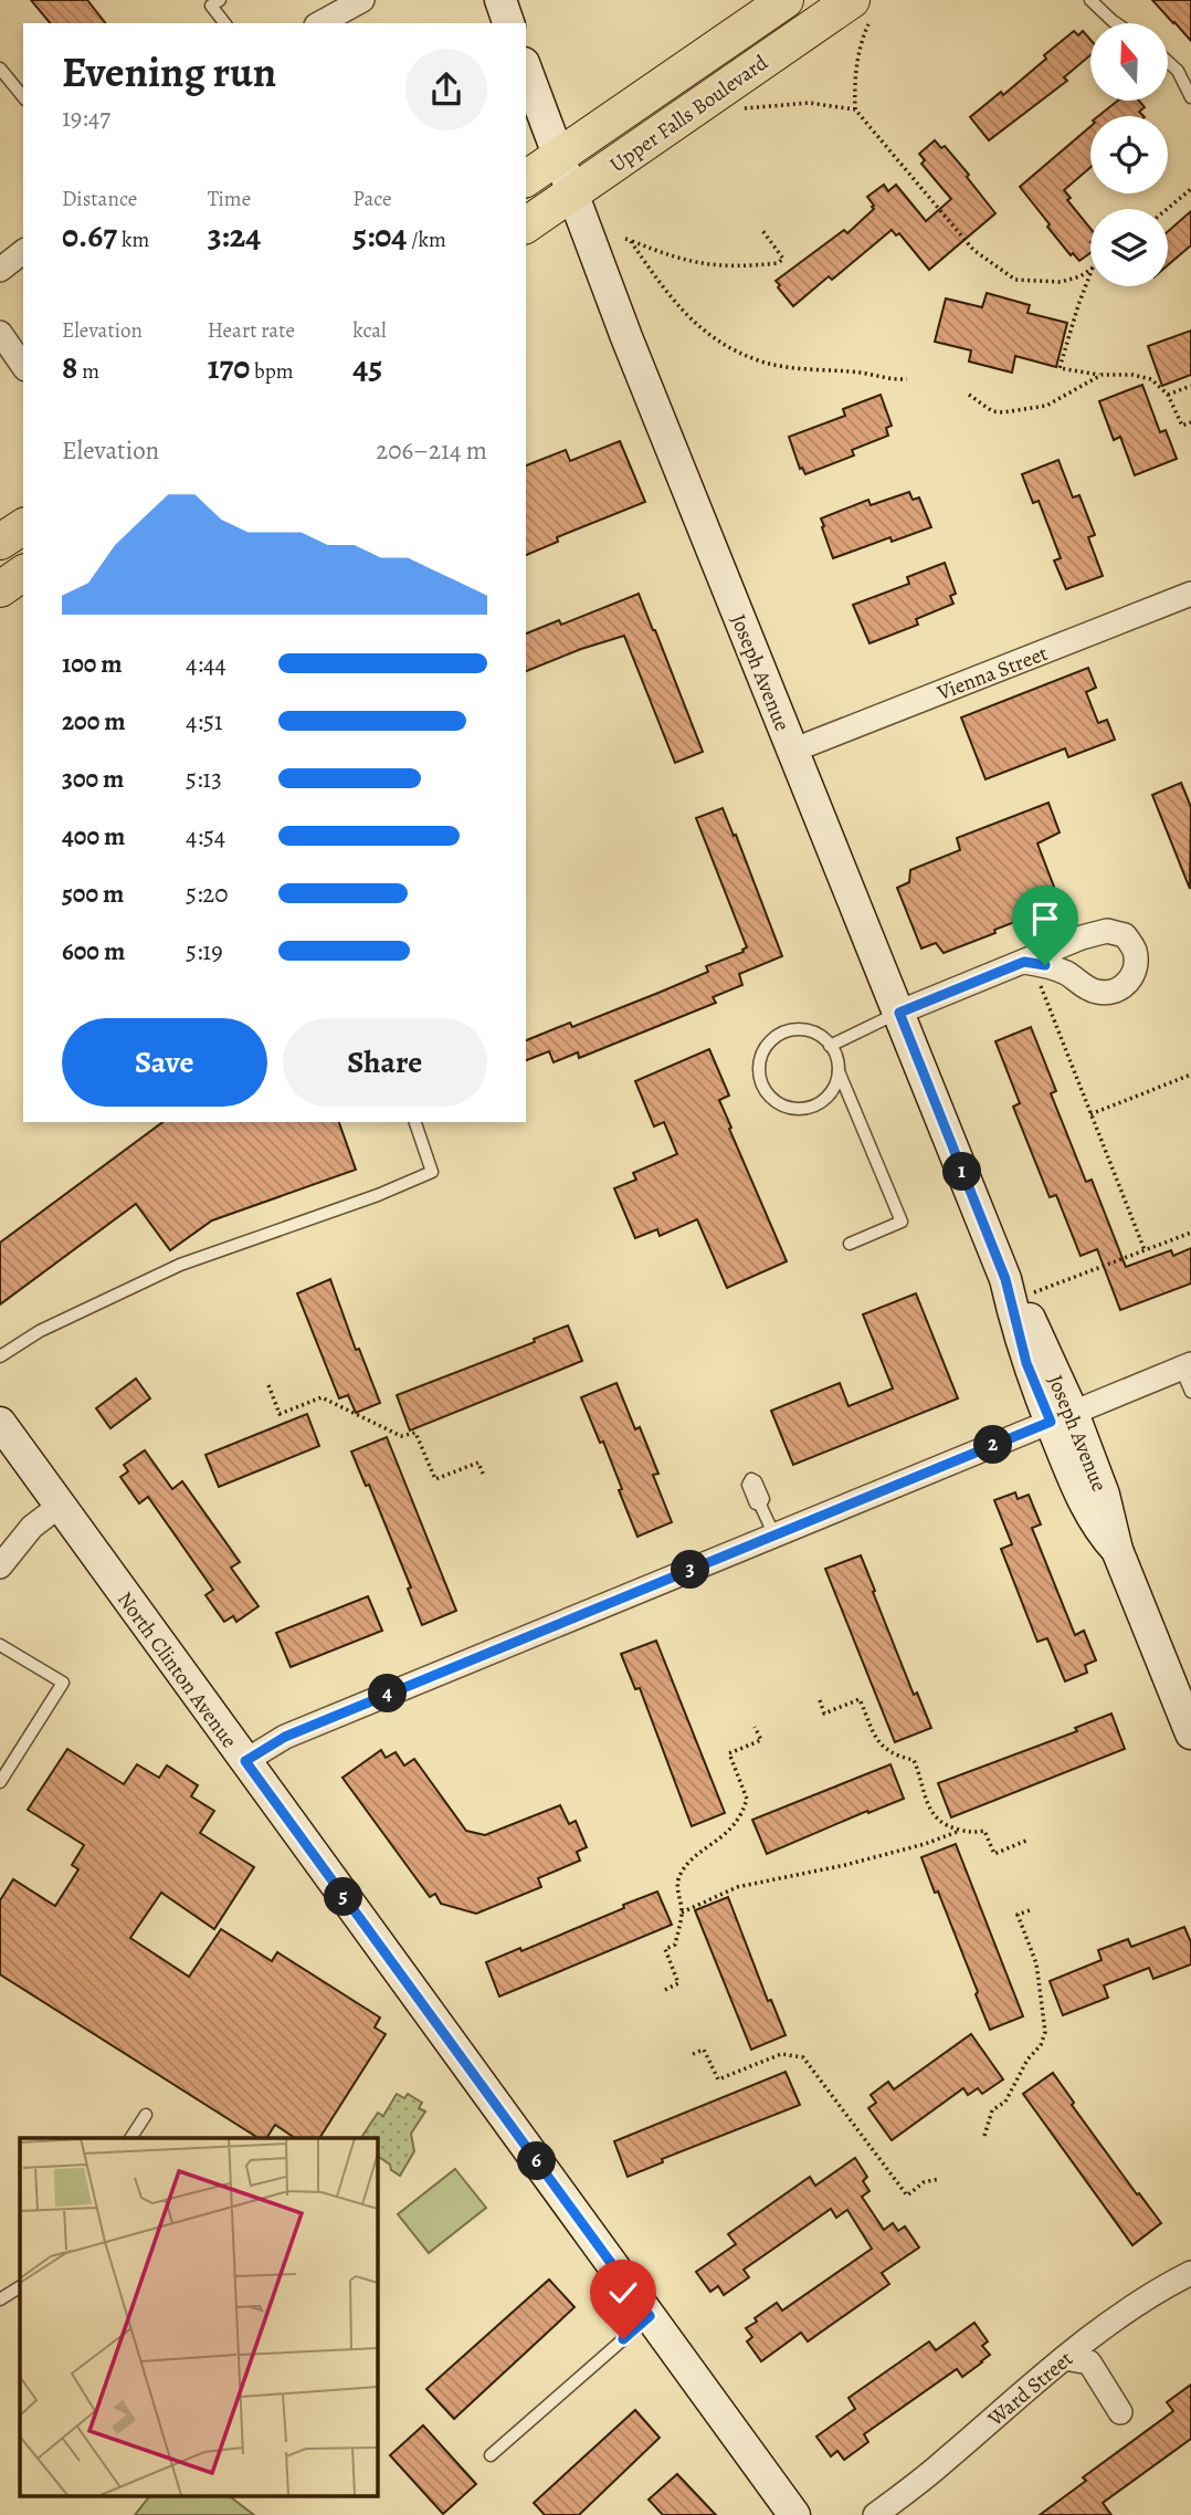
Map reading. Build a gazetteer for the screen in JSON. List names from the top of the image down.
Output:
{
  "streets": {
    "main road": ["Upper Falls Boulevard", "Joseph Avenue", "North Clinton Avenue"],
    "street": ["Vienna Street", "Ward Street"]
  },
  "crossings": [
    ["Upper Falls Boulevard", "Joseph Avenue"],
    ["Joseph Avenue", "Vienna Street"]
  ],
  "north": "top",
  "page": {
    "heading": ["Evening run", "19:47"],
    "stats": [
      ["Distance", "0.67 km"],
      ["Time", "3:24"],
      ["Pace", "5:04 /km"],
      ["Elevation", "8 m"],
      ["Heart rate", "170 bpm"],
      ["kcal", "45"]
    ],
    "chart": ["Elevation", "206–214 m"],
    "list": [
      {
        "name": "100 m",
        "note": "4:44"
      },
      {
        "name": "200 m",
        "note": "4:51"
      },
      {
        "name": "300 m",
        "note": "5:13"
      },
      {
        "name": "400 m",
        "note": "4:54"
      },
      {
        "name": "500 m",
        "note": "5:20"
      },
      {
        "name": "600 m",
        "note": "5:19"
      }
    ],
    "buttons": ["Save", "Share"],
    "pins": [
      "1",
      "2",
      "3",
      "4",
      "5",
      "6"
    ]
  }
}
